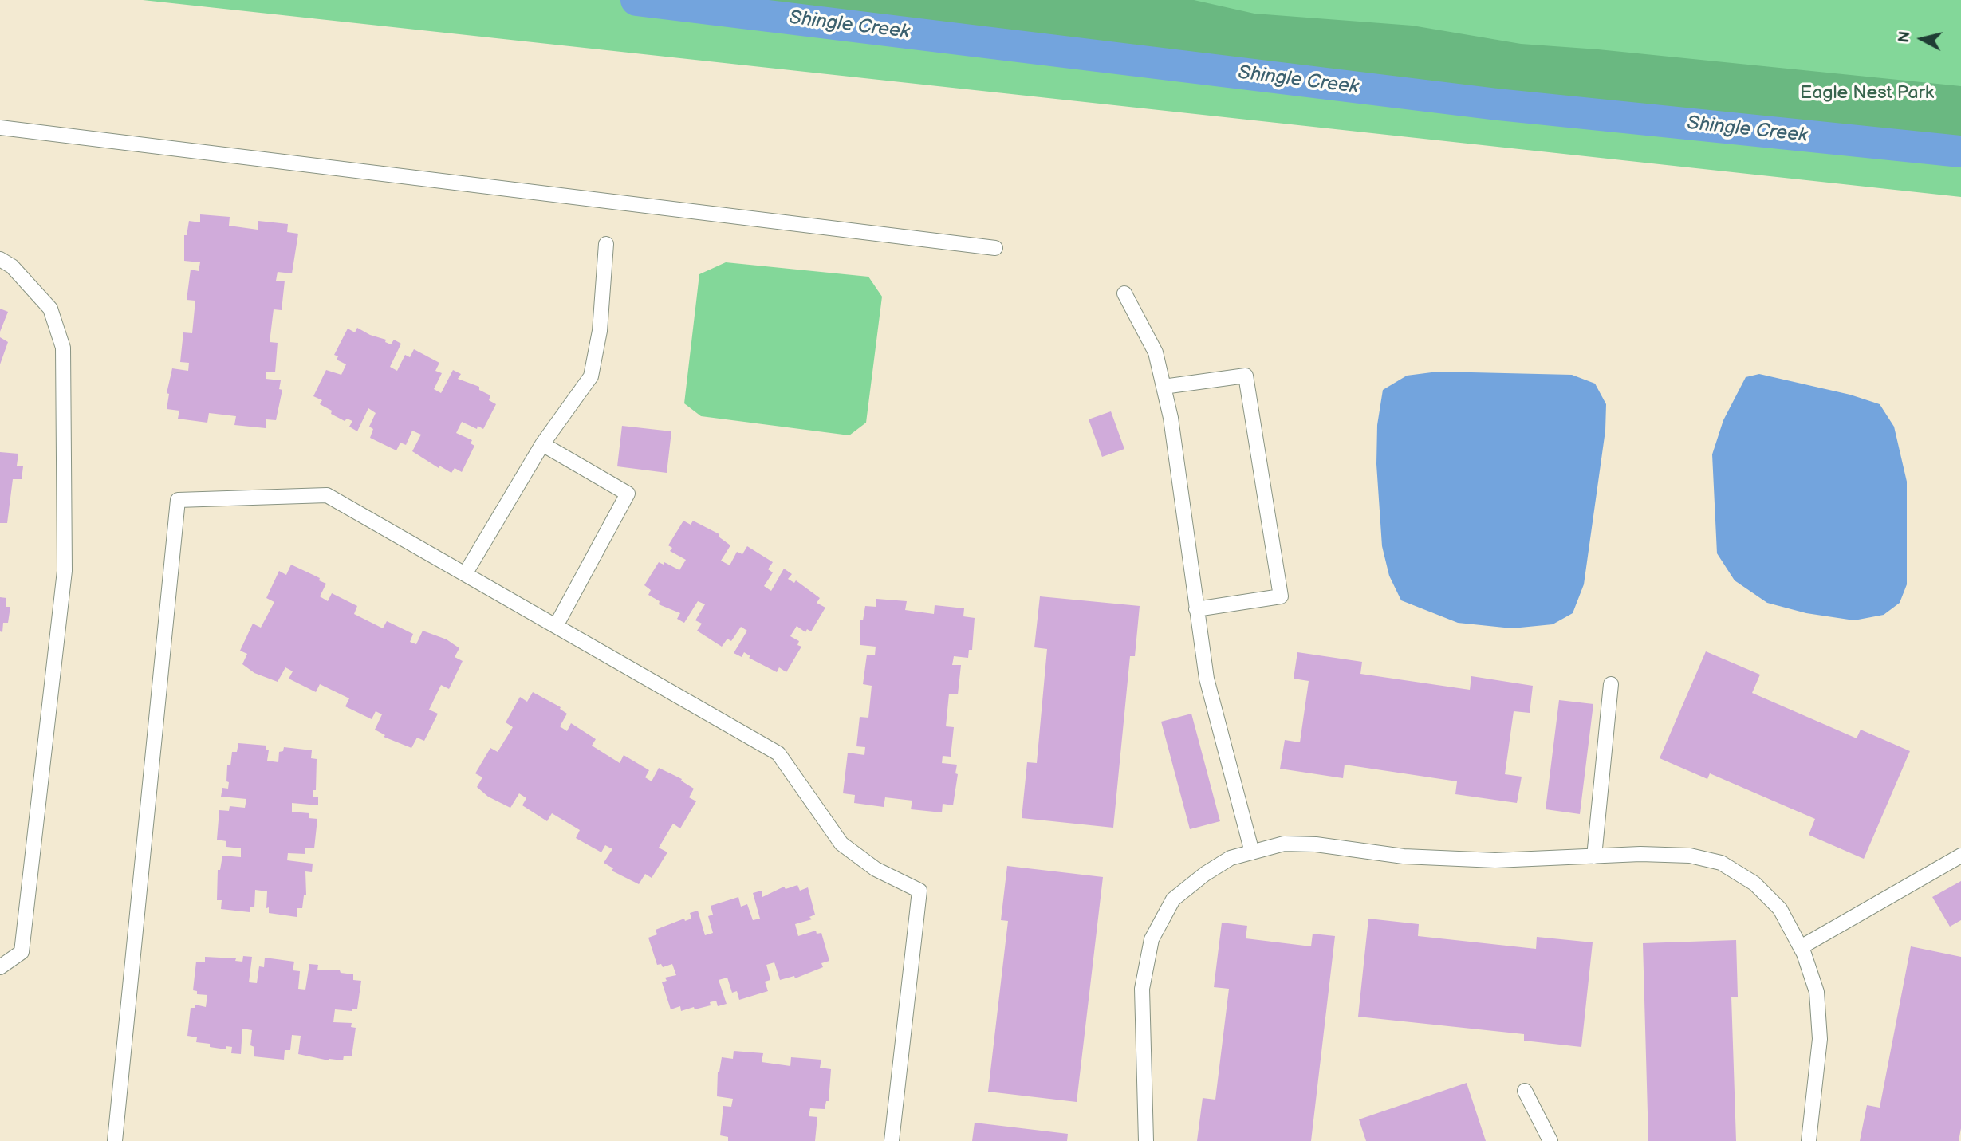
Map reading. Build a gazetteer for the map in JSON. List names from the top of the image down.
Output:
{
  "water": ["Shingle Creek"],
  "parks": ["Eagle Nest Park"],
  "north": "left"
}
